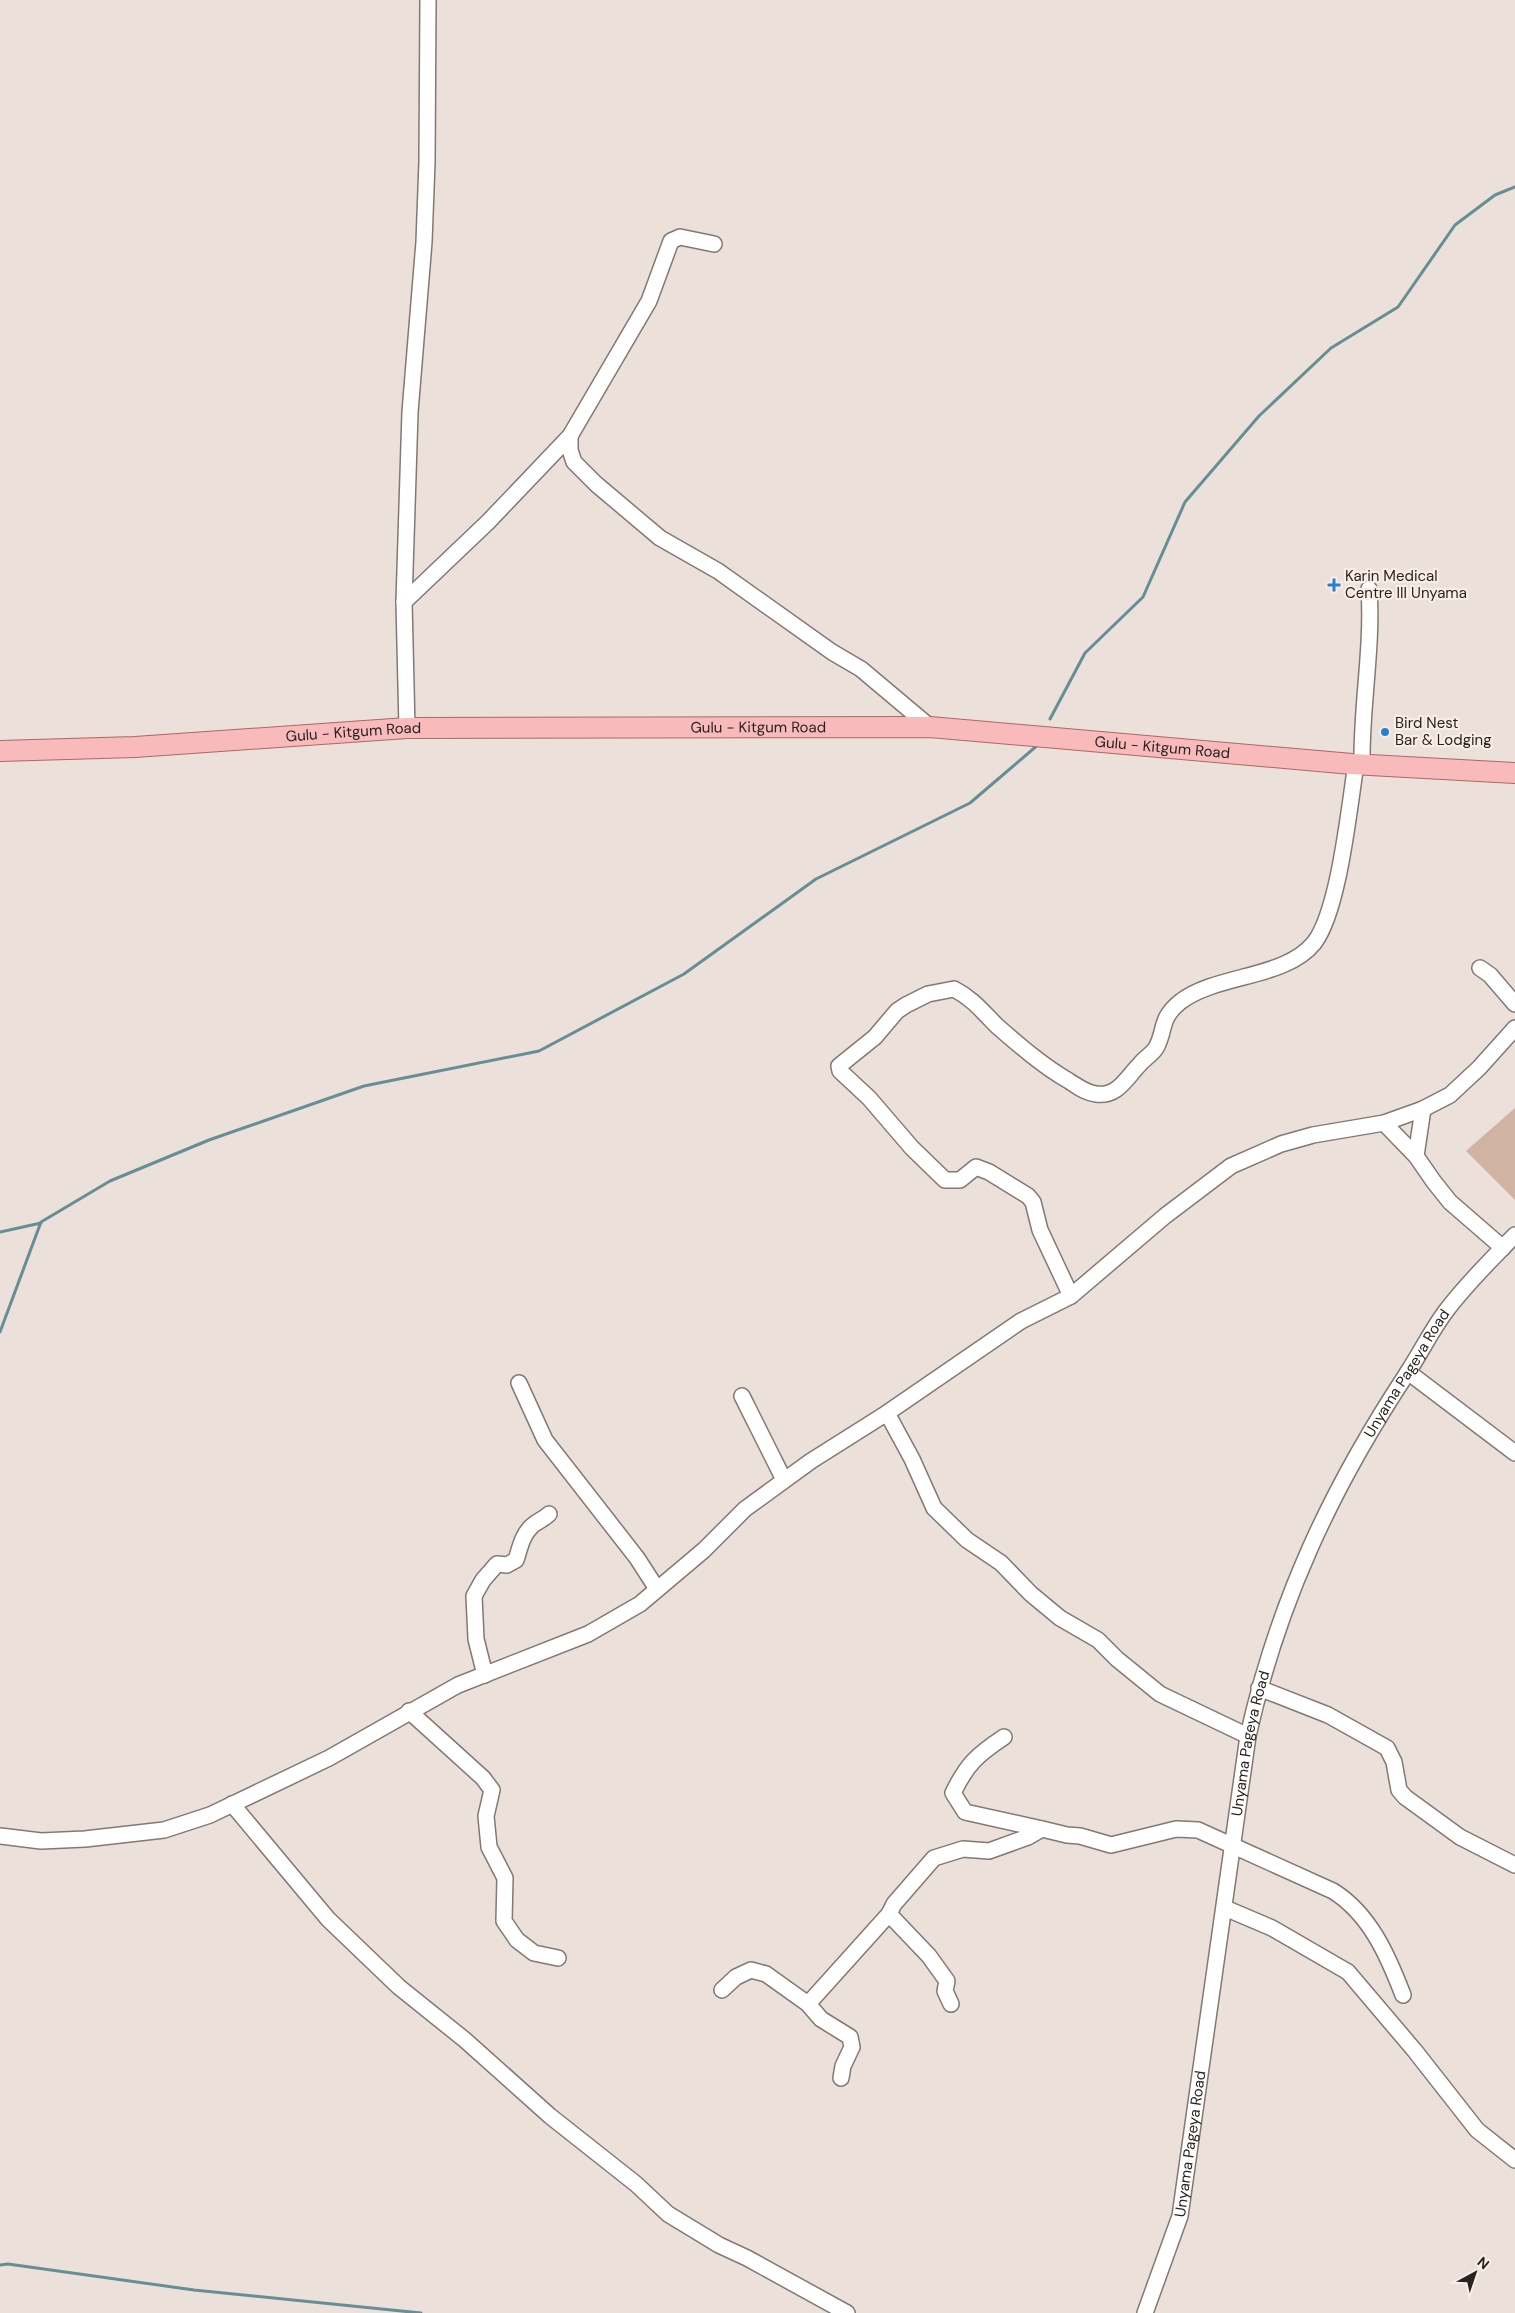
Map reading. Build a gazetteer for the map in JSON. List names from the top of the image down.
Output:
{
  "streets": {
    "main road": ["Gulu - Kitgum Road"],
    "street": ["Unyama Pageya Road"]
  },
  "places": {
    "health": ["Karin Medical Centre III Unyama"],
    "other": ["Bird Nest Bar & Lodging"]
  },
  "north": "top right"
}
